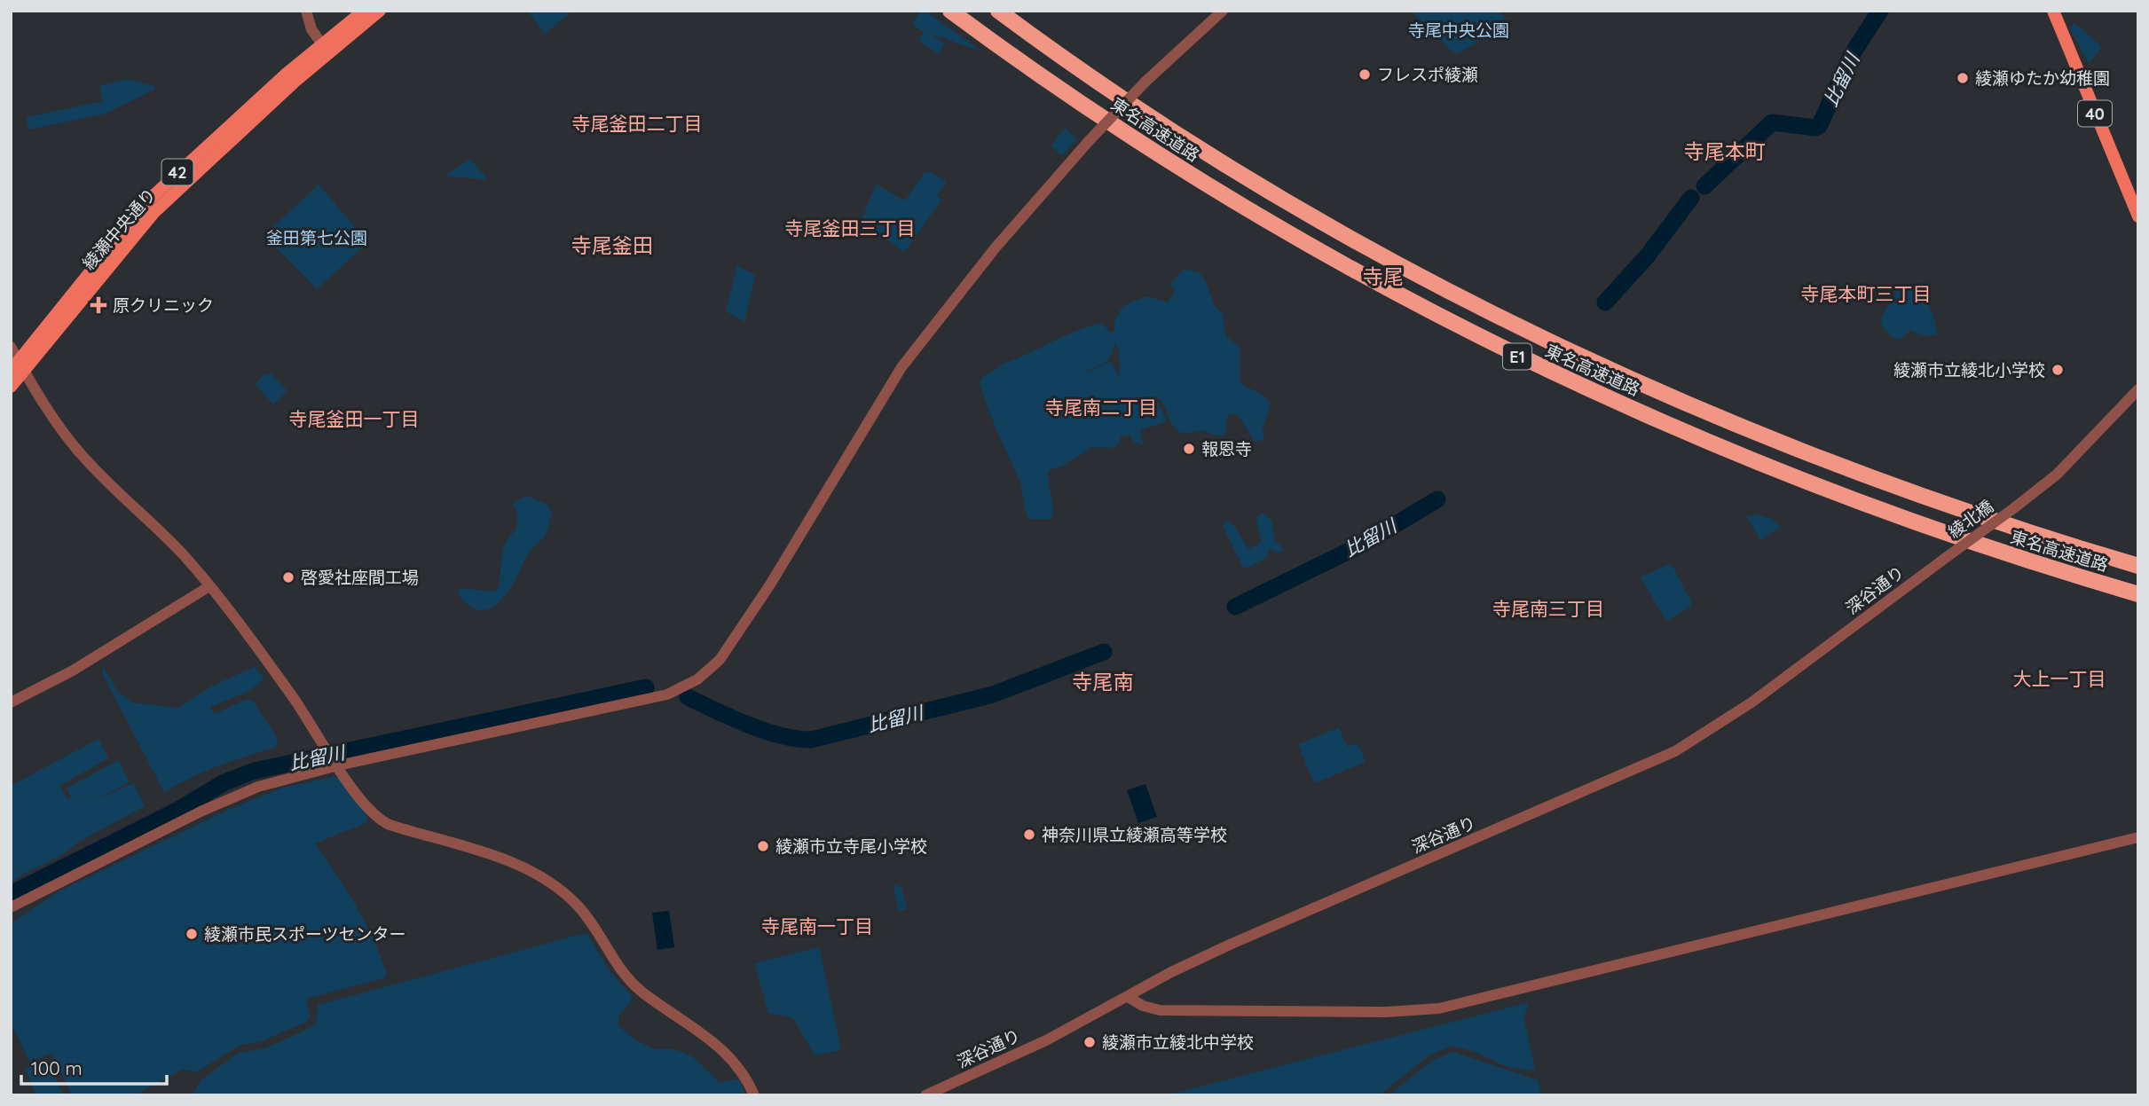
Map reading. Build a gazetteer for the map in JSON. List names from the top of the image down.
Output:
{
  "streets": {
    "highway": ["東名高速道路", "E1"],
    "main road": ["40", "42", "綾瀬中央通り"],
    "street": ["綾北橋", "深谷通り"]
  },
  "crossings": [
    ["綾北橋", "深谷通り"]
  ],
  "districts": [
    "寺尾釜田二丁目",
    "寺尾本町",
    "寺尾釜田三丁目",
    "寺尾釜田",
    "寺尾",
    "寺尾本町三丁目",
    "寺尾南二丁目",
    "寺尾釜田一丁目",
    "寺尾南三丁目",
    "大上一丁目",
    "寺尾南",
    "寺尾南一丁目"
  ],
  "water": ["比留川"],
  "parks": ["寺尾中央公園", "釜田第七公園"],
  "places": {
    "other": [
      "フレスポ綾瀬",
      "綾瀬ゆたか幼稚園",
      "綾瀬市立綾北小学校",
      "報恩寺",
      "啓愛社座間工場",
      "神奈川県立綾瀬高等学校",
      "綾瀬市立寺尾小学校",
      "綾瀬市民スポーツセンター",
      "綾瀬市立綾北中学校"
    ],
    "health": ["原クリニック"]
  },
  "scale_bar": "100 m"
}
